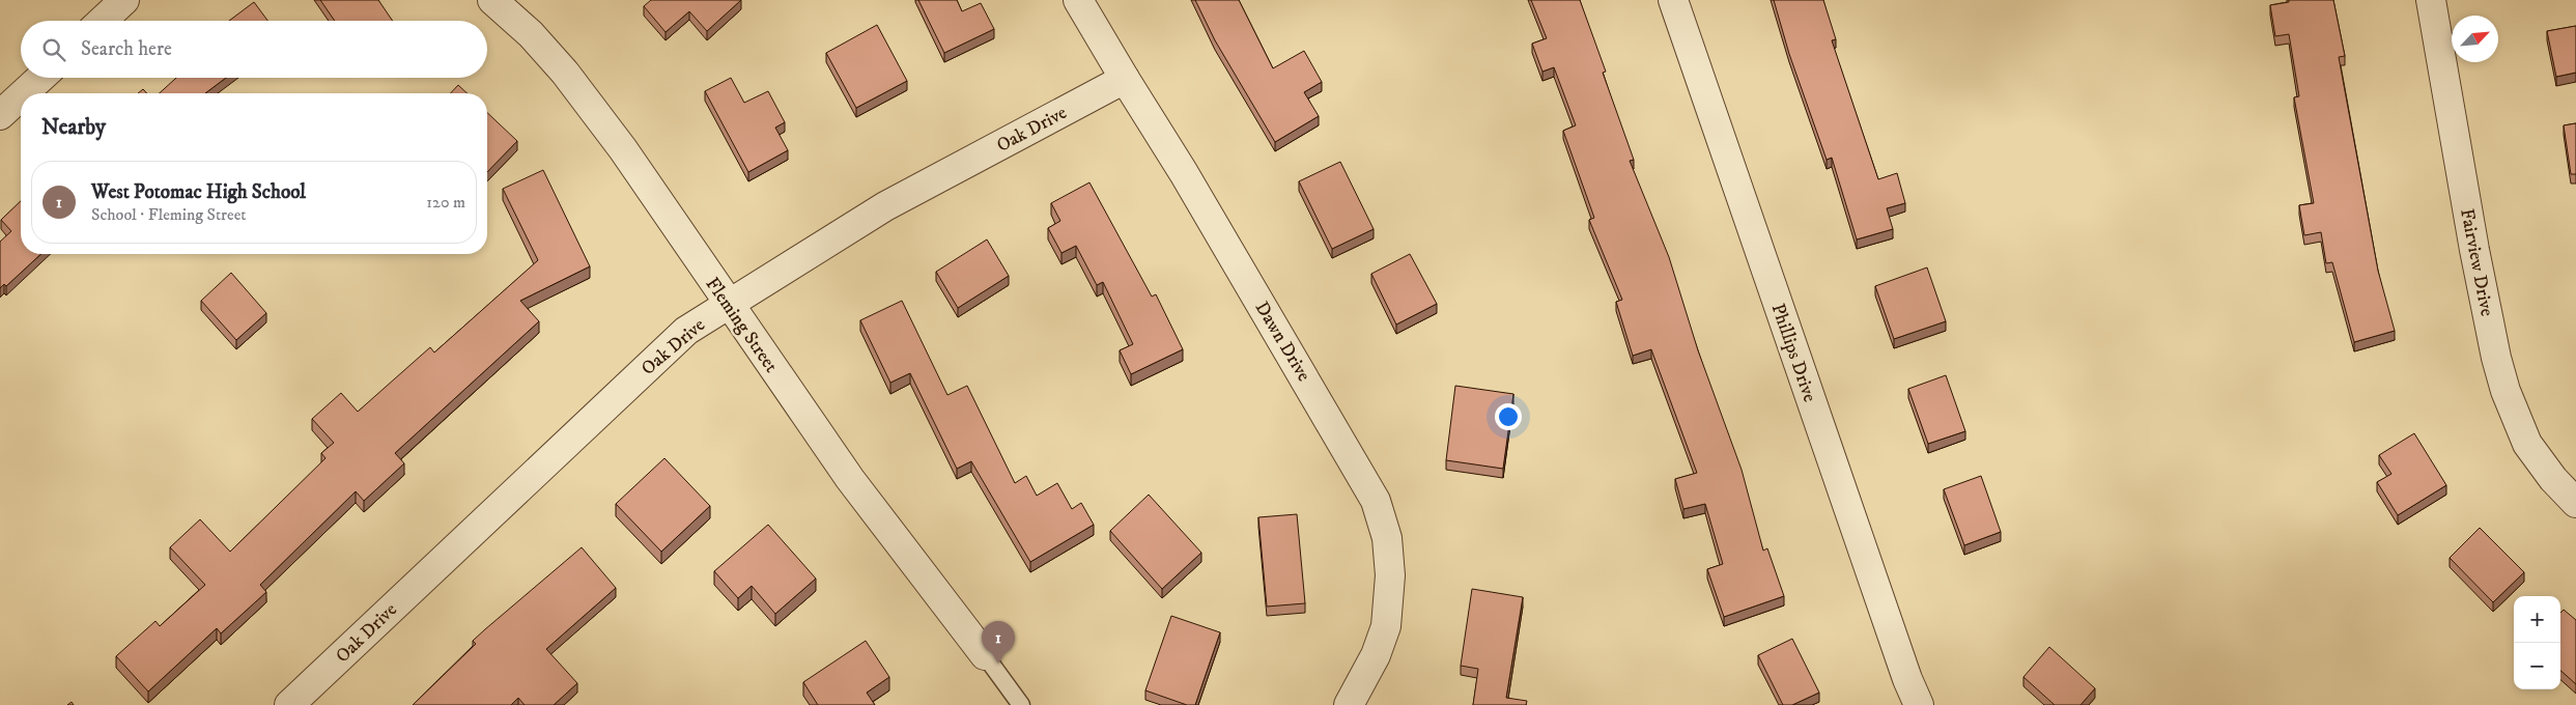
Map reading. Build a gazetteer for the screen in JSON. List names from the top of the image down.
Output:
{
  "streets": {
    "street": [
      "Oak Drive",
      "Fairview Drive",
      "Fleming Street",
      "Dawn Drive",
      "Phillips Drive"
    ]
  },
  "crossings": [
    ["Oak Drive", "Fleming Street"],
    ["Oak Drive", "Dawn Drive"]
  ],
  "north": "top right",
  "page": {
    "search": "Search here",
    "heading": "Nearby",
    "list": [
      {
        "mark": "1",
        "name": "West Potomac High School",
        "note": "School · Fleming Street",
        "value": "120 m"
      }
    ],
    "map_buttons": ["+", "−"],
    "pins": "1"
  }
}
